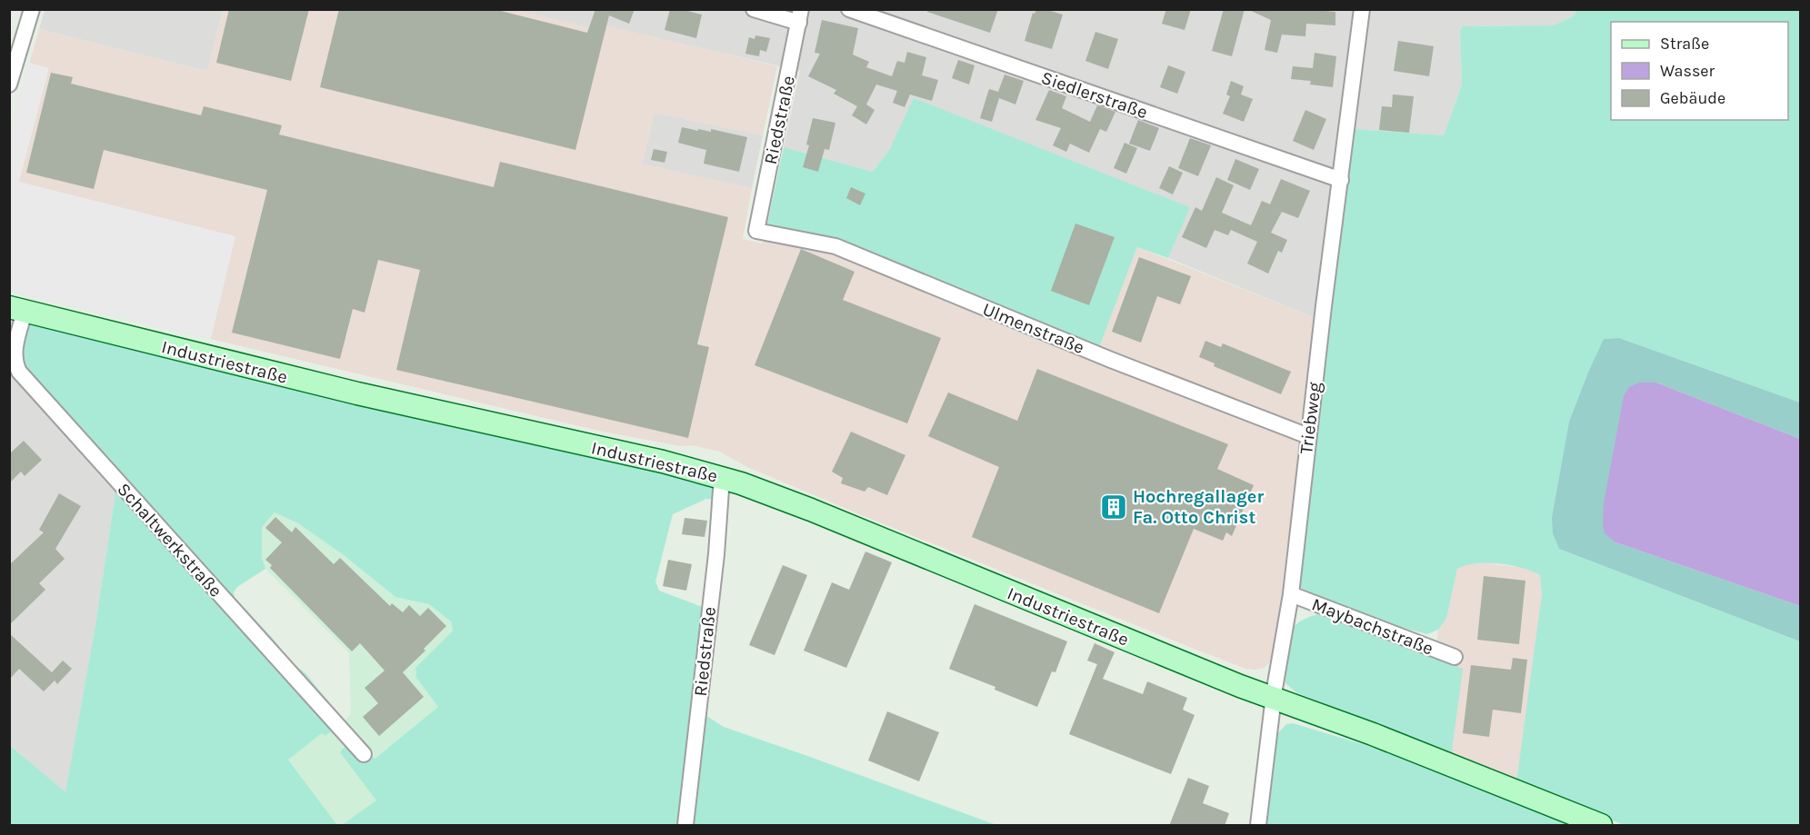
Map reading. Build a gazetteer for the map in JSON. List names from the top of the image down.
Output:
{
  "streets": {
    "street": [
      "Siedlerstraße",
      "Riedstraße",
      "Ulmenstraße",
      "Industriestraße",
      "Triebweg",
      "Schaltwerkstraße",
      "Maybachstraße"
    ]
  },
  "crossings": [
    ["Siedlerstraße", "Triebweg"],
    ["Riedstraße", "Ulmenstraße"],
    ["Riedstraße", "Industriestraße"],
    ["Ulmenstraße", "Triebweg"],
    ["Industriestraße", "Triebweg"],
    ["Industriestraße", "Schaltwerkstraße"],
    ["Triebweg", "Maybachstraße"]
  ],
  "places": {
    "building": ["Hochregallager Fa. Otto Christ"]
  },
  "legend": ["Straße", "Wasser", "Gebäude"]
}
